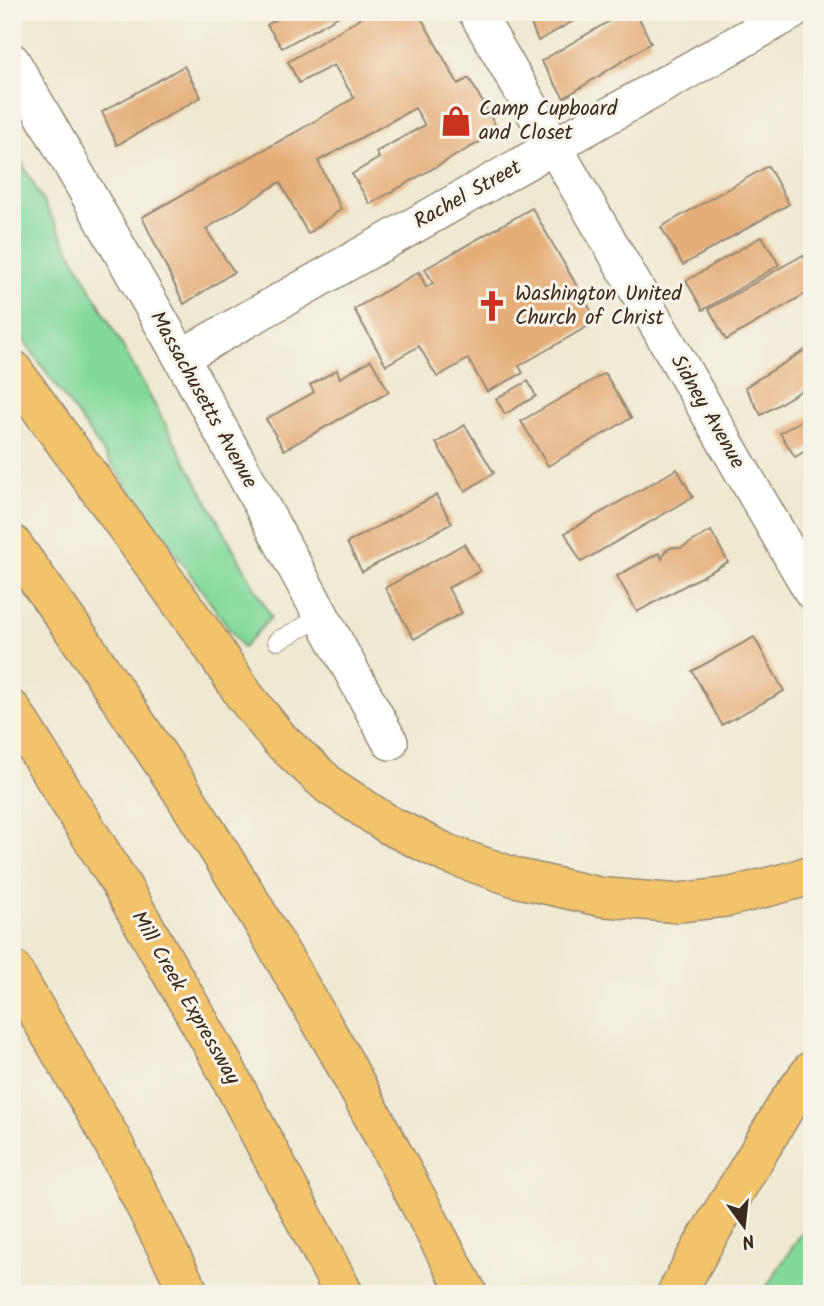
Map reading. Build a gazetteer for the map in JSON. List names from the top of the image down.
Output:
{
  "streets": {
    "main road": ["Mill Creek Expressway"],
    "street": ["Rachel Street", "Massachusetts Avenue", "Sidney Avenue"]
  },
  "crossings": [
    ["Rachel Street", "Massachusetts Avenue"],
    ["Rachel Street", "Sidney Avenue"]
  ],
  "places": {
    "shop": ["Camp Cupboard and Closet"],
    "church": ["Washington United Church of Christ"]
  },
  "north": "bottom"
}
